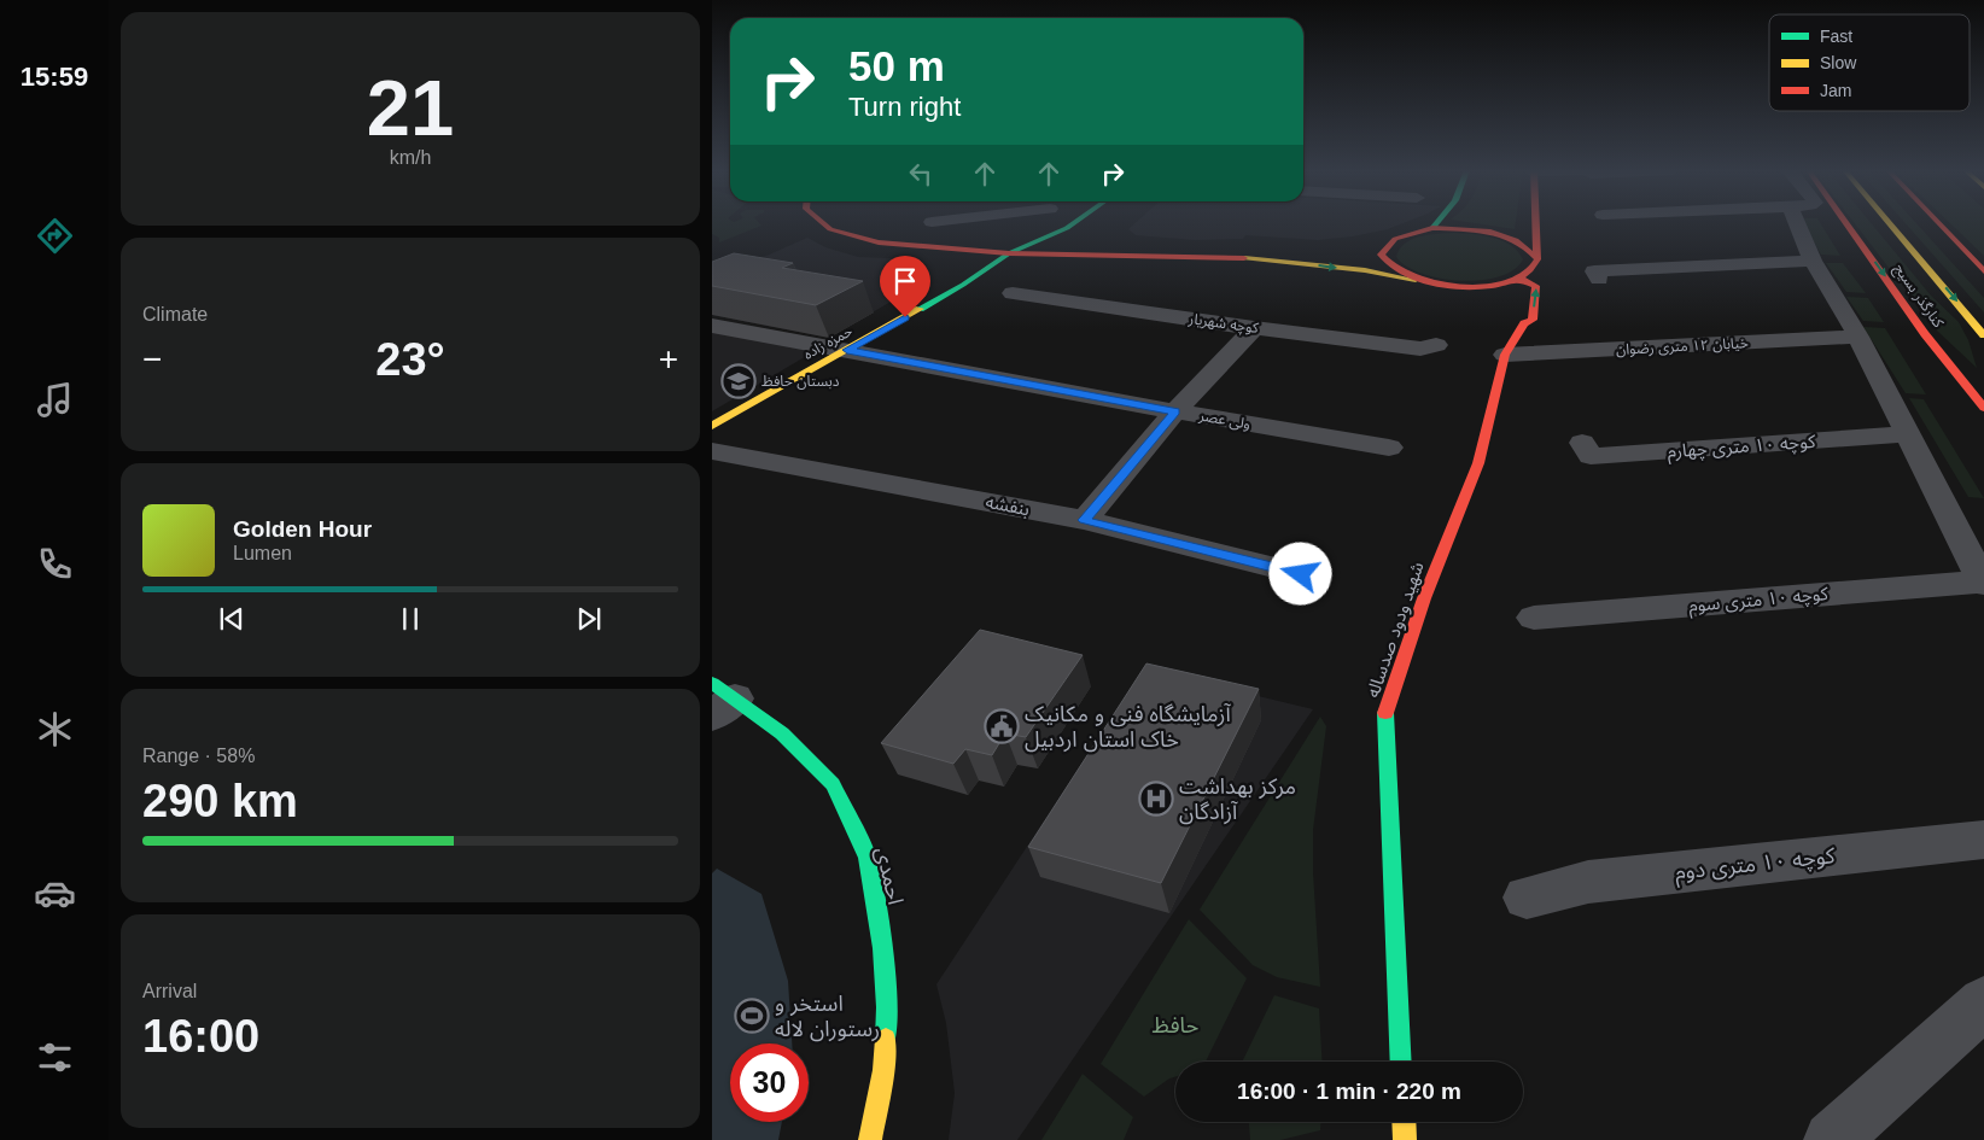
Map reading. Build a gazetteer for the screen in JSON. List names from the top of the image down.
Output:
{
  "streets": {
    "main road": [
      "کنارگذر بسیج",
      "حمزه زاده",
      "شهید ودود صدساله",
      "احمدی"
    ],
    "street": [
      "کوچه شهریار",
      "خیابان ۱۲ متری رضوان",
      "ولی عصر",
      "کوچه ۱۰ متری چهارم",
      "بنفشه",
      "کوچه ۱۰ متری سوم",
      "کوچه ۱۰ متری دوم"
    ]
  },
  "crossings": [
    ["حمزه زاده", "ولی عصر"],
    ["خیابان ۱۲ متری رضوان", "شهید ودود صدساله"]
  ],
  "parks": ["حافظ"],
  "places": {
    "school or university": ["دبستان حافظ"],
    "public building": ["آزمایشگاه فنی و مکانیک خاک استان اردبیل"],
    "hospital": ["مرکز بهداشت آزادگان"],
    "sports": ["استخر و رستوران لاله"]
  },
  "legend": ["Fast", "Slow", "Jam"],
  "page": {
    "tabs": "15:59",
    "tile": [
      ["21", "km/h"],
      "Climate",
      ["Range · 58%", "290 km"],
      ["Arrival", "16:00"]
    ],
    "turn": ["50 m", "Turn right"],
    "heat": ["−", "23°", "+"],
    "song": ["Golden Hour", "Lumen"],
    "limit": "30",
    "trip": "16:00 · 1 min · 220 m"
  }
}
